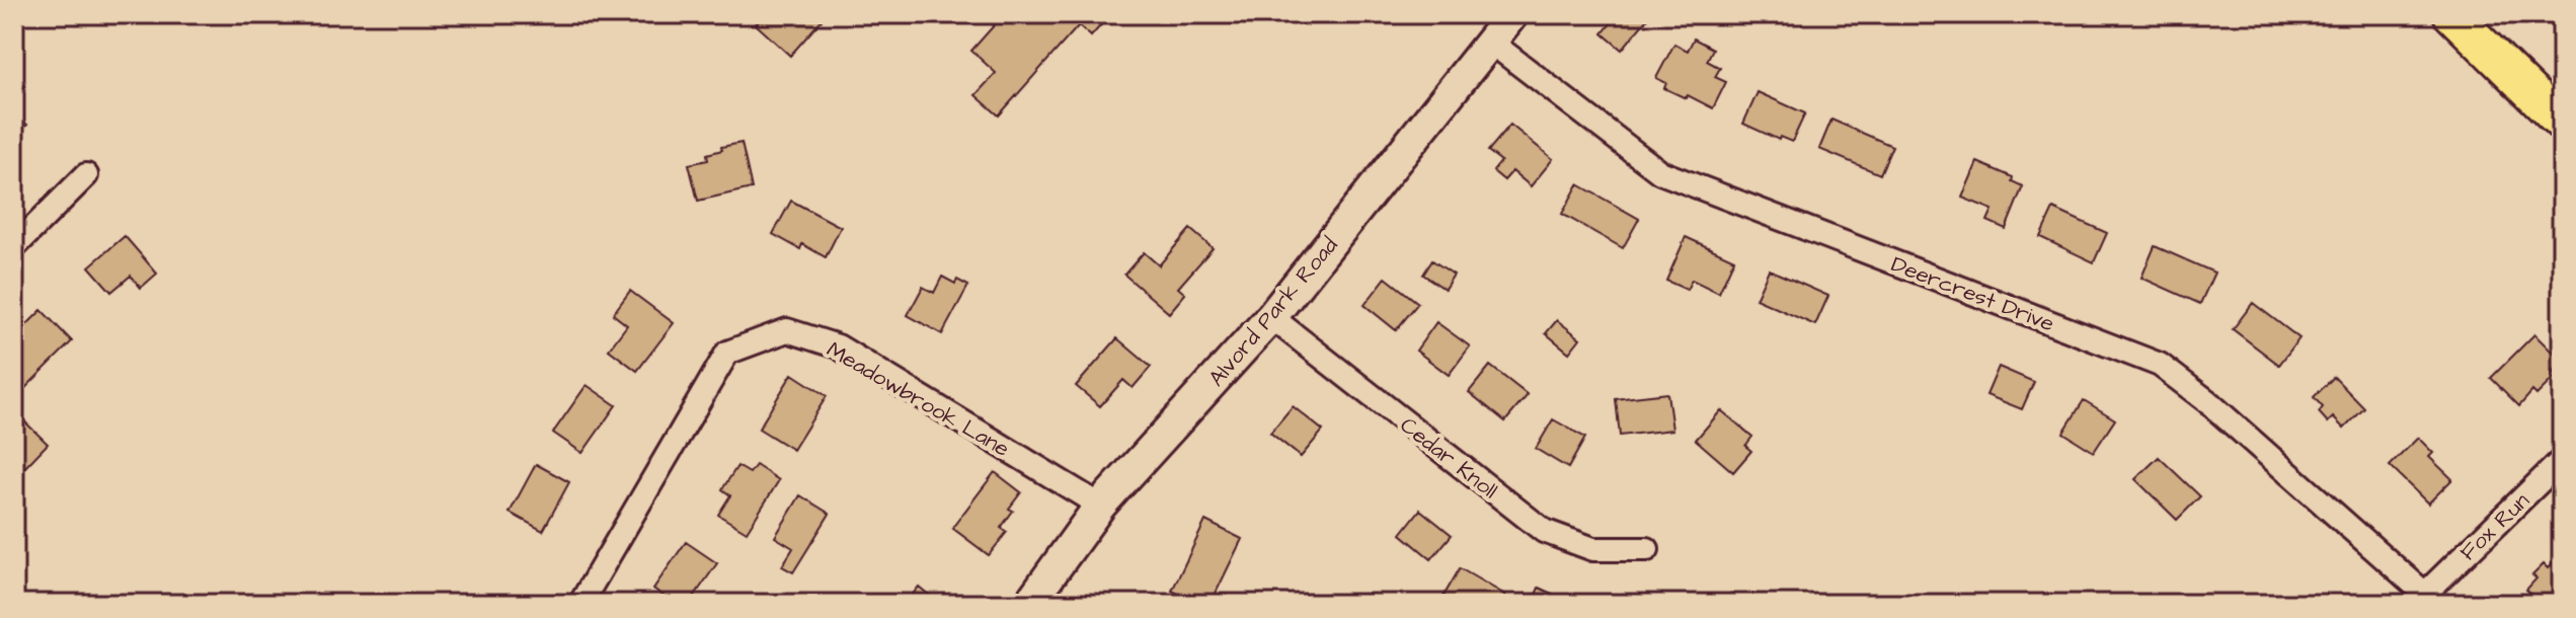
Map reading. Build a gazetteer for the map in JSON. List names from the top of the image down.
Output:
{
  "streets": {
    "street": [
      "Deercrest Drive",
      "Alvord Park Road",
      "Meadowbrook Lane",
      "Cedar Knoll",
      "Fox Run"
    ]
  },
  "crossings": [
    ["Deercrest Drive", "Alvord Park Road"],
    ["Deercrest Drive", "Fox Run"],
    ["Alvord Park Road", "Meadowbrook Lane"],
    ["Alvord Park Road", "Cedar Knoll"]
  ]
}
